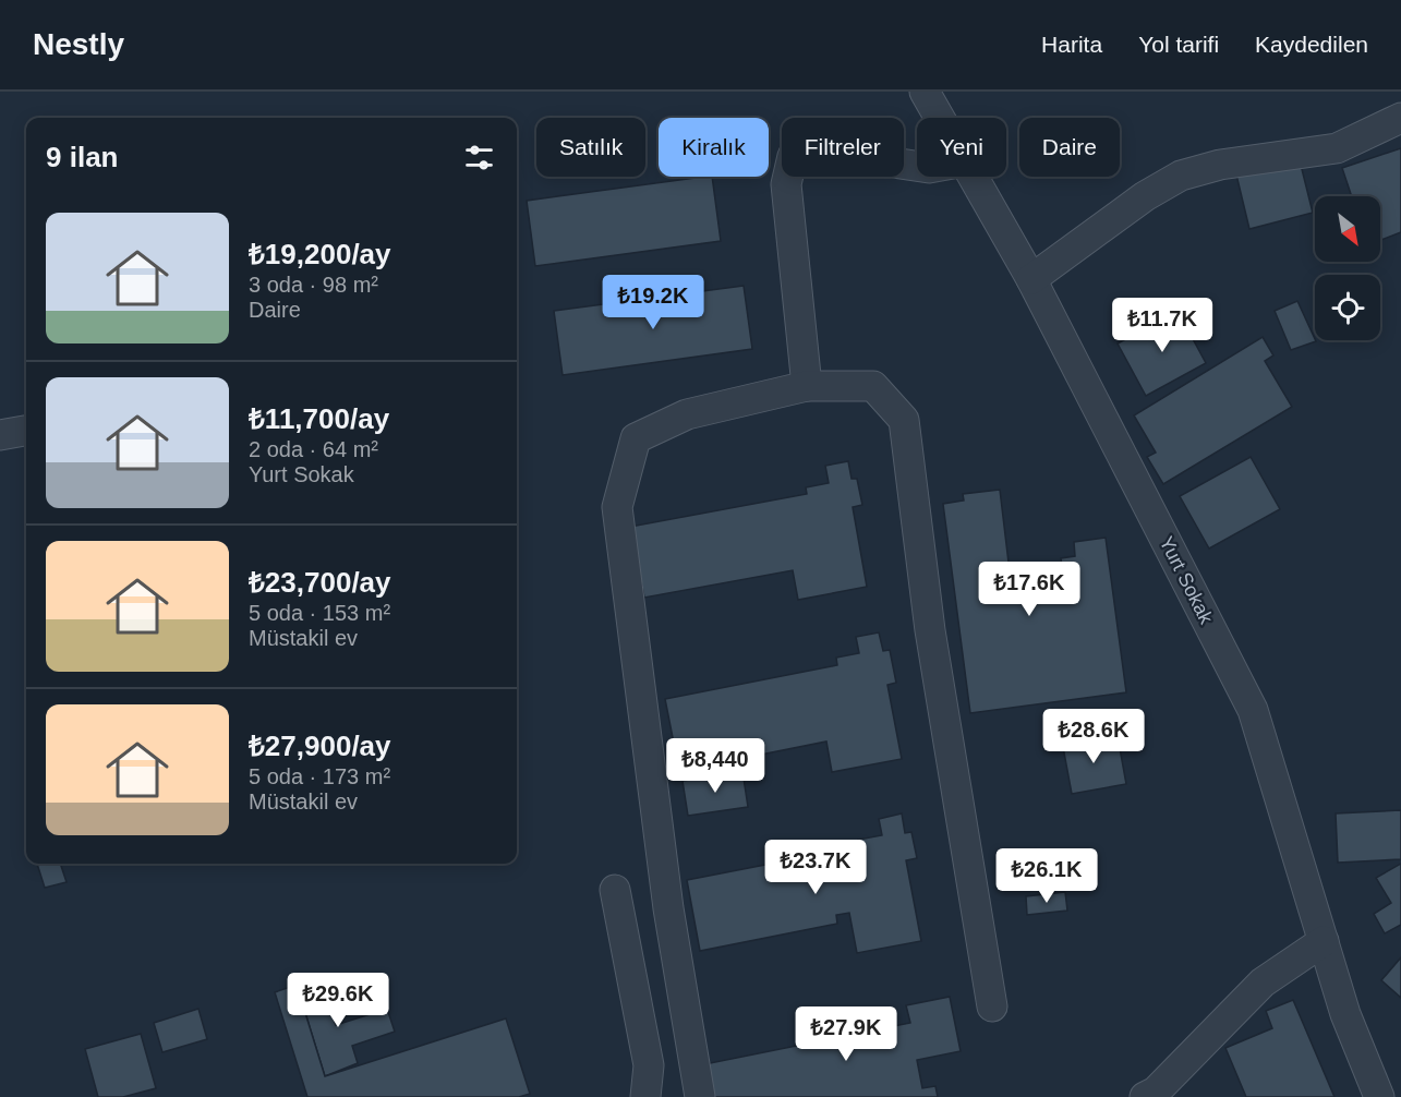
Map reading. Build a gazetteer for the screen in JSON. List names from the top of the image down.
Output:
{
  "streets": {
    "street": ["Yurt Sokak"]
  },
  "north": "bottom right",
  "page": {
    "header": "Nestly",
    "nav": ["Harita", "Yol tarifi", "Kaydedilen"],
    "chip": [
      "Satılık",
      "Kiralık",
      "Filtreler",
      "Yeni",
      "Daire"
    ],
    "heading": "9 ilan",
    "list": [
      {
        "name": "₺19,200/ay",
        "note": "3 oda · 98 m² · Daire"
      },
      {
        "name": "₺11,700/ay",
        "note": "2 oda · 64 m² · Yurt Sokak"
      },
      {
        "name": "₺23,700/ay",
        "note": "5 oda · 153 m² · Müstakil ev"
      },
      {
        "name": "₺27,900/ay",
        "note": "5 oda · 173 m² · Müstakil ev"
      }
    ],
    "price": [
      "₺19.2K",
      "₺11.7K",
      "₺17.6K",
      "₺28.6K",
      "₺8,440",
      "₺23.7K",
      "₺26.1K",
      "₺29.6K",
      "₺27.9K"
    ]
  }
}
